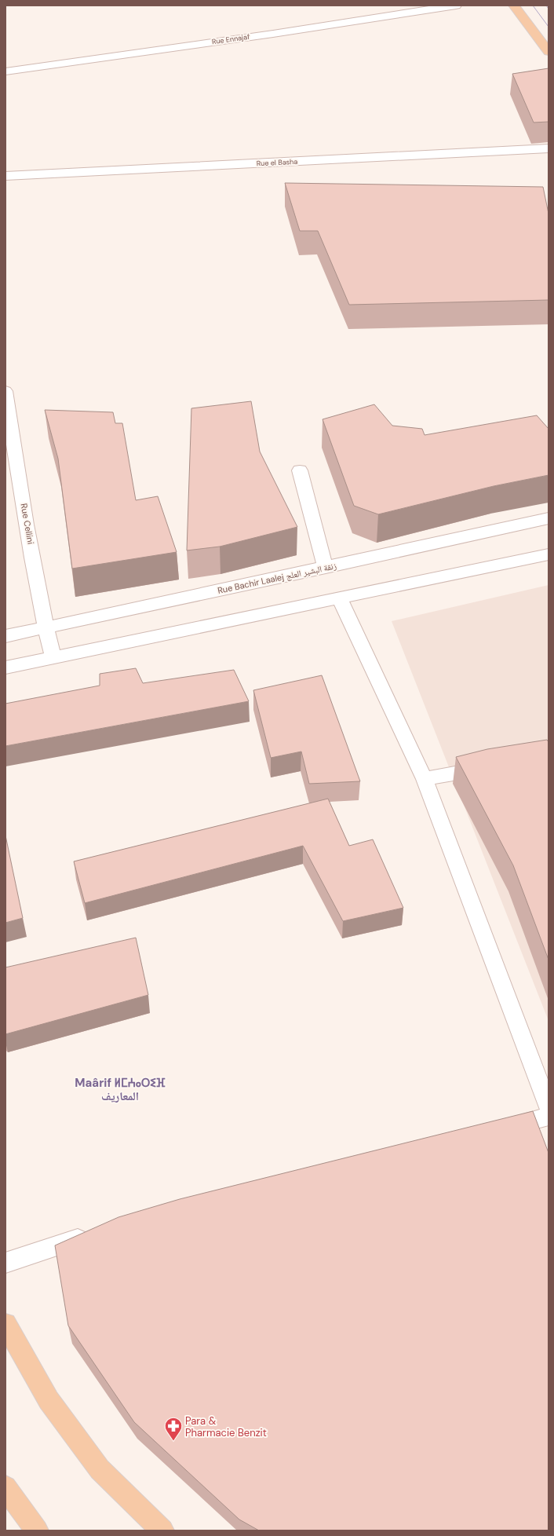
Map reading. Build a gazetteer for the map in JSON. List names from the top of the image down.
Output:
{
  "streets": {
    "street": [
      "Rue Ennajaf",
      "Rue el Basha",
      "Rue Cellini",
      "Rue Bachir Laalej زنقة البشير العلج"
    ]
  },
  "crossings": [
    ["Rue Cellini", "Rue Bachir Laalej زنقة البشير العلج"]
  ],
  "districts": ["Maârif ⵍⵎⵄⴰⵔⵉⴼ المعاريف"],
  "places": {
    "pharmacy": ["Para & Pharmacie Benzit"]
  }
}
